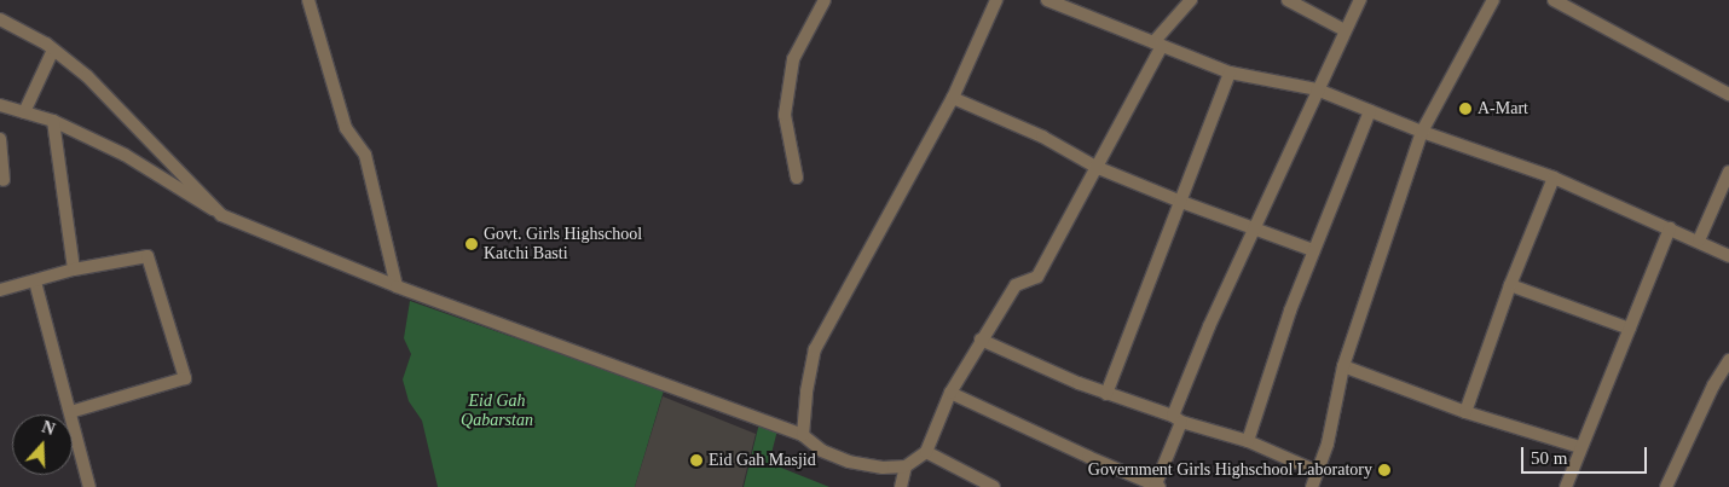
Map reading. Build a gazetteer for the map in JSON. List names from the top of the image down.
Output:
{
  "parks": ["Eid Gah Qabarstan"],
  "places": [
    "A-Mart",
    "Govt. Girls Highschool Katchi Basti",
    "Eid Gah Masjid",
    "Government Girls Highschool Laboratory"
  ],
  "scale_bar": "50 m",
  "north": "top"
}
